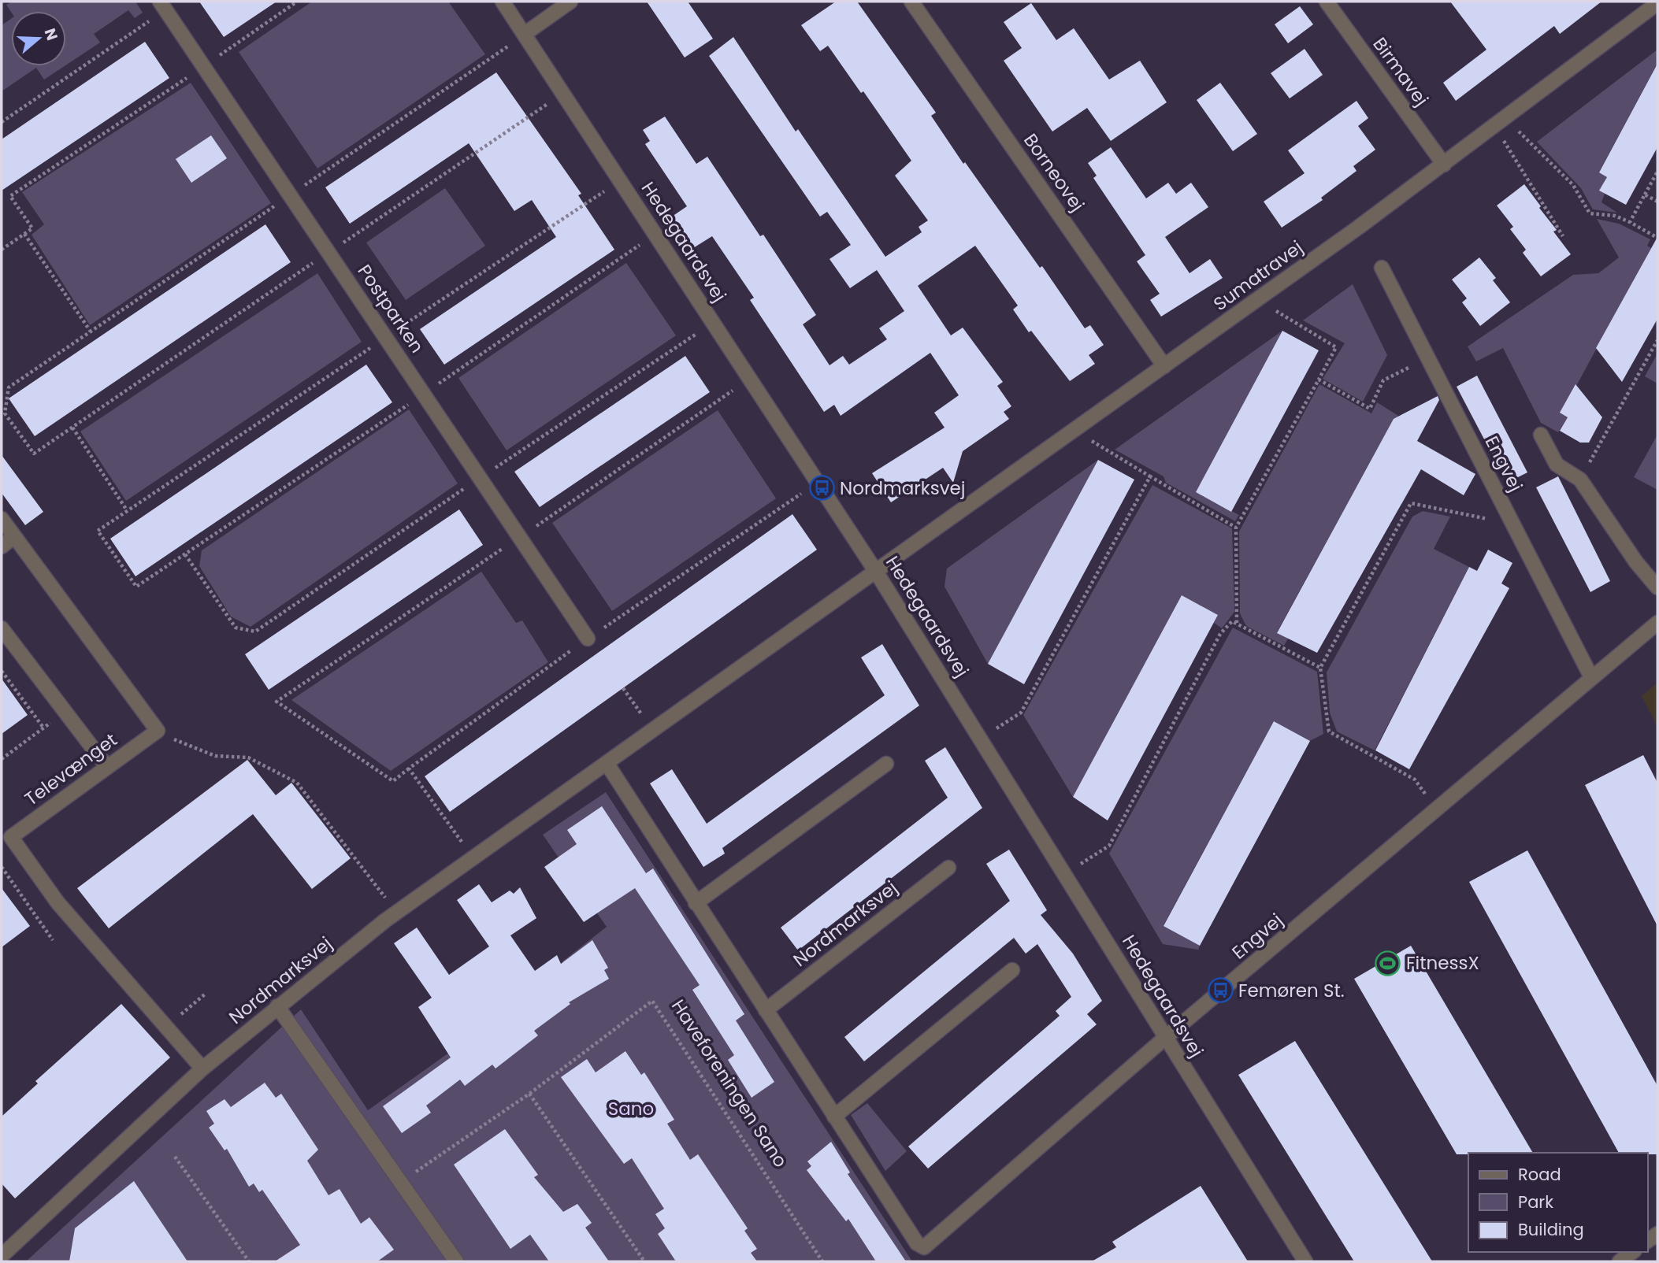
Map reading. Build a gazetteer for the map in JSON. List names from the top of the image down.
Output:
{
  "streets": {
    "street": [
      "Birmavej",
      "Borneovej",
      "Hedegaardsvej",
      "Sumatravej",
      "Postparken",
      "Engvej",
      "Televænget",
      "Nordmarksvej"
    ],
    "path": ["Haveforeningen Sano"]
  },
  "crossings": [
    ["Birmavej", "Sumatravej"],
    ["Borneovej", "Sumatravej"],
    ["Hedegaardsvej", "Sumatravej"],
    ["Hedegaardsvej", "Engvej"],
    ["Hedegaardsvej", "Nordmarksvej"],
    ["Sumatravej", "Nordmarksvej"],
    ["Televænget", "Nordmarksvej"]
  ],
  "parks": ["Sano"],
  "places": {
    "bus stop": ["Nordmarksvej", "Femøren St."],
    "sports": ["FitnessX"]
  },
  "legend": ["Road", "Park", "Building"],
  "north": "right"
}
